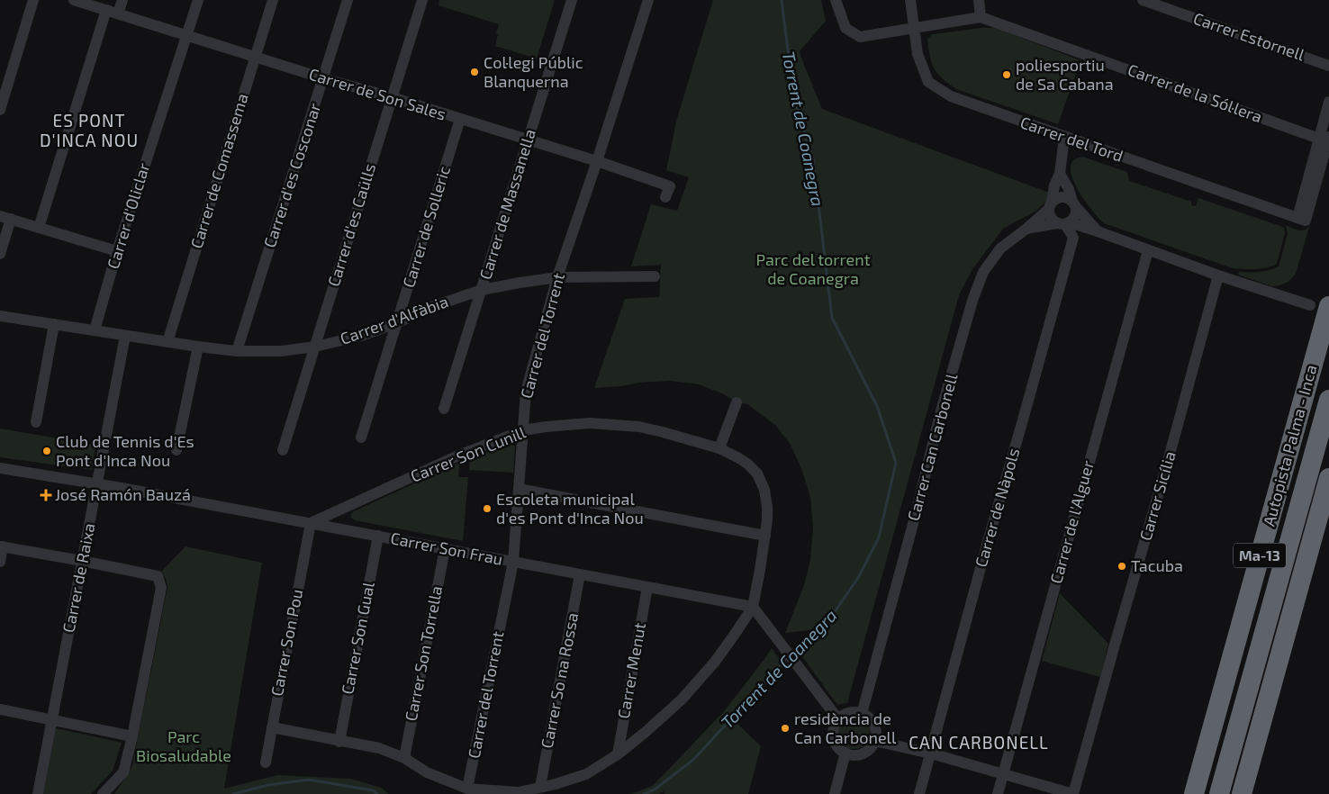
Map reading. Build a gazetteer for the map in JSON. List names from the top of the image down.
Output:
{
  "streets": {
    "highway": ["Autopista Palma - Inca", "Ma-13"],
    "street": [
      "Carrer Estornell",
      "Carrer de la Sól·lera",
      "Carrer de Son Sales",
      "Carrer del Tord",
      "Carrer de Comassema",
      "Carrer d'es Cosconar",
      "Carrer de Massanella",
      "Carrer d'Oliclar",
      "Carrer d'es Caülls",
      "Carrer de Solleric",
      "Carrer d'Alfàbia",
      "Carrer del Torrent",
      "Carrer Can Carbonell",
      "Carrer Son Cunill",
      "Carrer Sicília",
      "Carrer de Nàpols",
      "Carrer de l'Alguer",
      "Carrer Son Frau",
      "Carrer de Raixa",
      "Carrer Son Gual",
      "Carrer Son Pou",
      "Carrer Son Torrella",
      "Carrer Menut",
      "Carrer So na Rossa"
    ]
  },
  "crossings": [
    ["Carrer de la Sól·lera", "Carrer del Tord"],
    ["Carrer de Son Sales", "Carrer de Comassema"],
    ["Carrer de Son Sales", "Carrer d'es Cosconar"],
    ["Carrer de Son Sales", "Carrer de Massanella"],
    ["Carrer de Son Sales", "Carrer d'Oliclar"],
    ["Carrer de Son Sales", "Carrer d'es Caülls"],
    ["Carrer de Son Sales", "Carrer de Solleric"],
    ["Carrer de Son Sales", "Carrer del Torrent"],
    ["Carrer de Comassema", "Carrer d'Alfàbia"],
    ["Carrer d'es Cosconar", "Carrer d'Alfàbia"],
    ["Carrer de Massanella", "Carrer d'Alfàbia"],
    ["Carrer d'Oliclar", "Carrer d'Alfàbia"],
    ["Carrer d'es Caülls", "Carrer d'Alfàbia"],
    ["Carrer de Solleric", "Carrer d'Alfàbia"],
    ["Carrer d'Alfàbia", "Carrer del Torrent"],
    ["Carrer d'Alfàbia", "Carrer de Raixa"],
    ["Carrer del Torrent", "Carrer Son Cunill"],
    ["Carrer del Torrent", "Carrer Son Frau"],
    ["Carrer Can Carbonell", "Carrer de Nàpols"],
    ["Carrer Son Cunill", "Carrer Son Frau"],
    ["Carrer Son Cunill", "Carrer Son Gual"],
    ["Carrer Son Cunill", "Carrer Son Pou"],
    ["Carrer Son Cunill", "Carrer Son Torrella"],
    ["Carrer Son Cunill", "Carrer Menut"],
    ["Carrer Son Cunill", "Carrer So na Rossa"],
    ["Carrer Son Frau", "Carrer de Raixa"],
    ["Carrer Son Frau", "Carrer Son Gual"],
    ["Carrer Son Frau", "Carrer Son Pou"],
    ["Carrer Son Frau", "Carrer Son Torrella"],
    ["Carrer Son Frau", "Carrer Menut"],
    ["Carrer Son Frau", "Carrer So na Rossa"]
  ],
  "districts": ["ES PONT D'INCA NOU", "CAN CARBONELL"],
  "water": ["Torrent de Coanegra"],
  "parks": ["Parc del torrent de Coanegra", "Parc Biosaludable"],
  "places": {
    "other": [
      "Col·legi Públic Blanquerna",
      "poliesportiu de Sa Cabana",
      "Club de Tennis d'Es Pont d'Inca Nou",
      "Escoleta municipal d'es Pont d'Inca Nou",
      "Tacuba",
      "residència de Can Carbonell"
    ],
    "health": ["José Ramón Bauzá"]
  }
}
